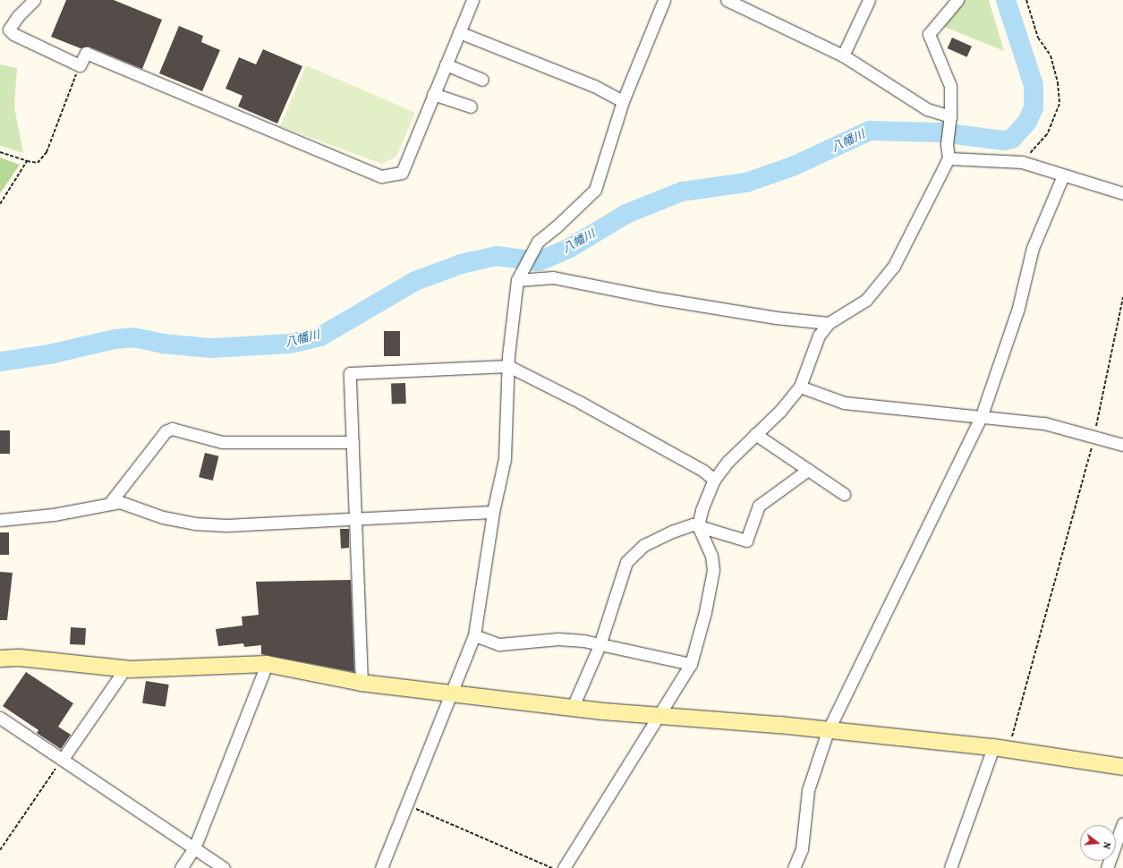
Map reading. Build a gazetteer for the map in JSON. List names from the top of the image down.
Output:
{
  "water": ["八幡川"],
  "north": "right"
}
